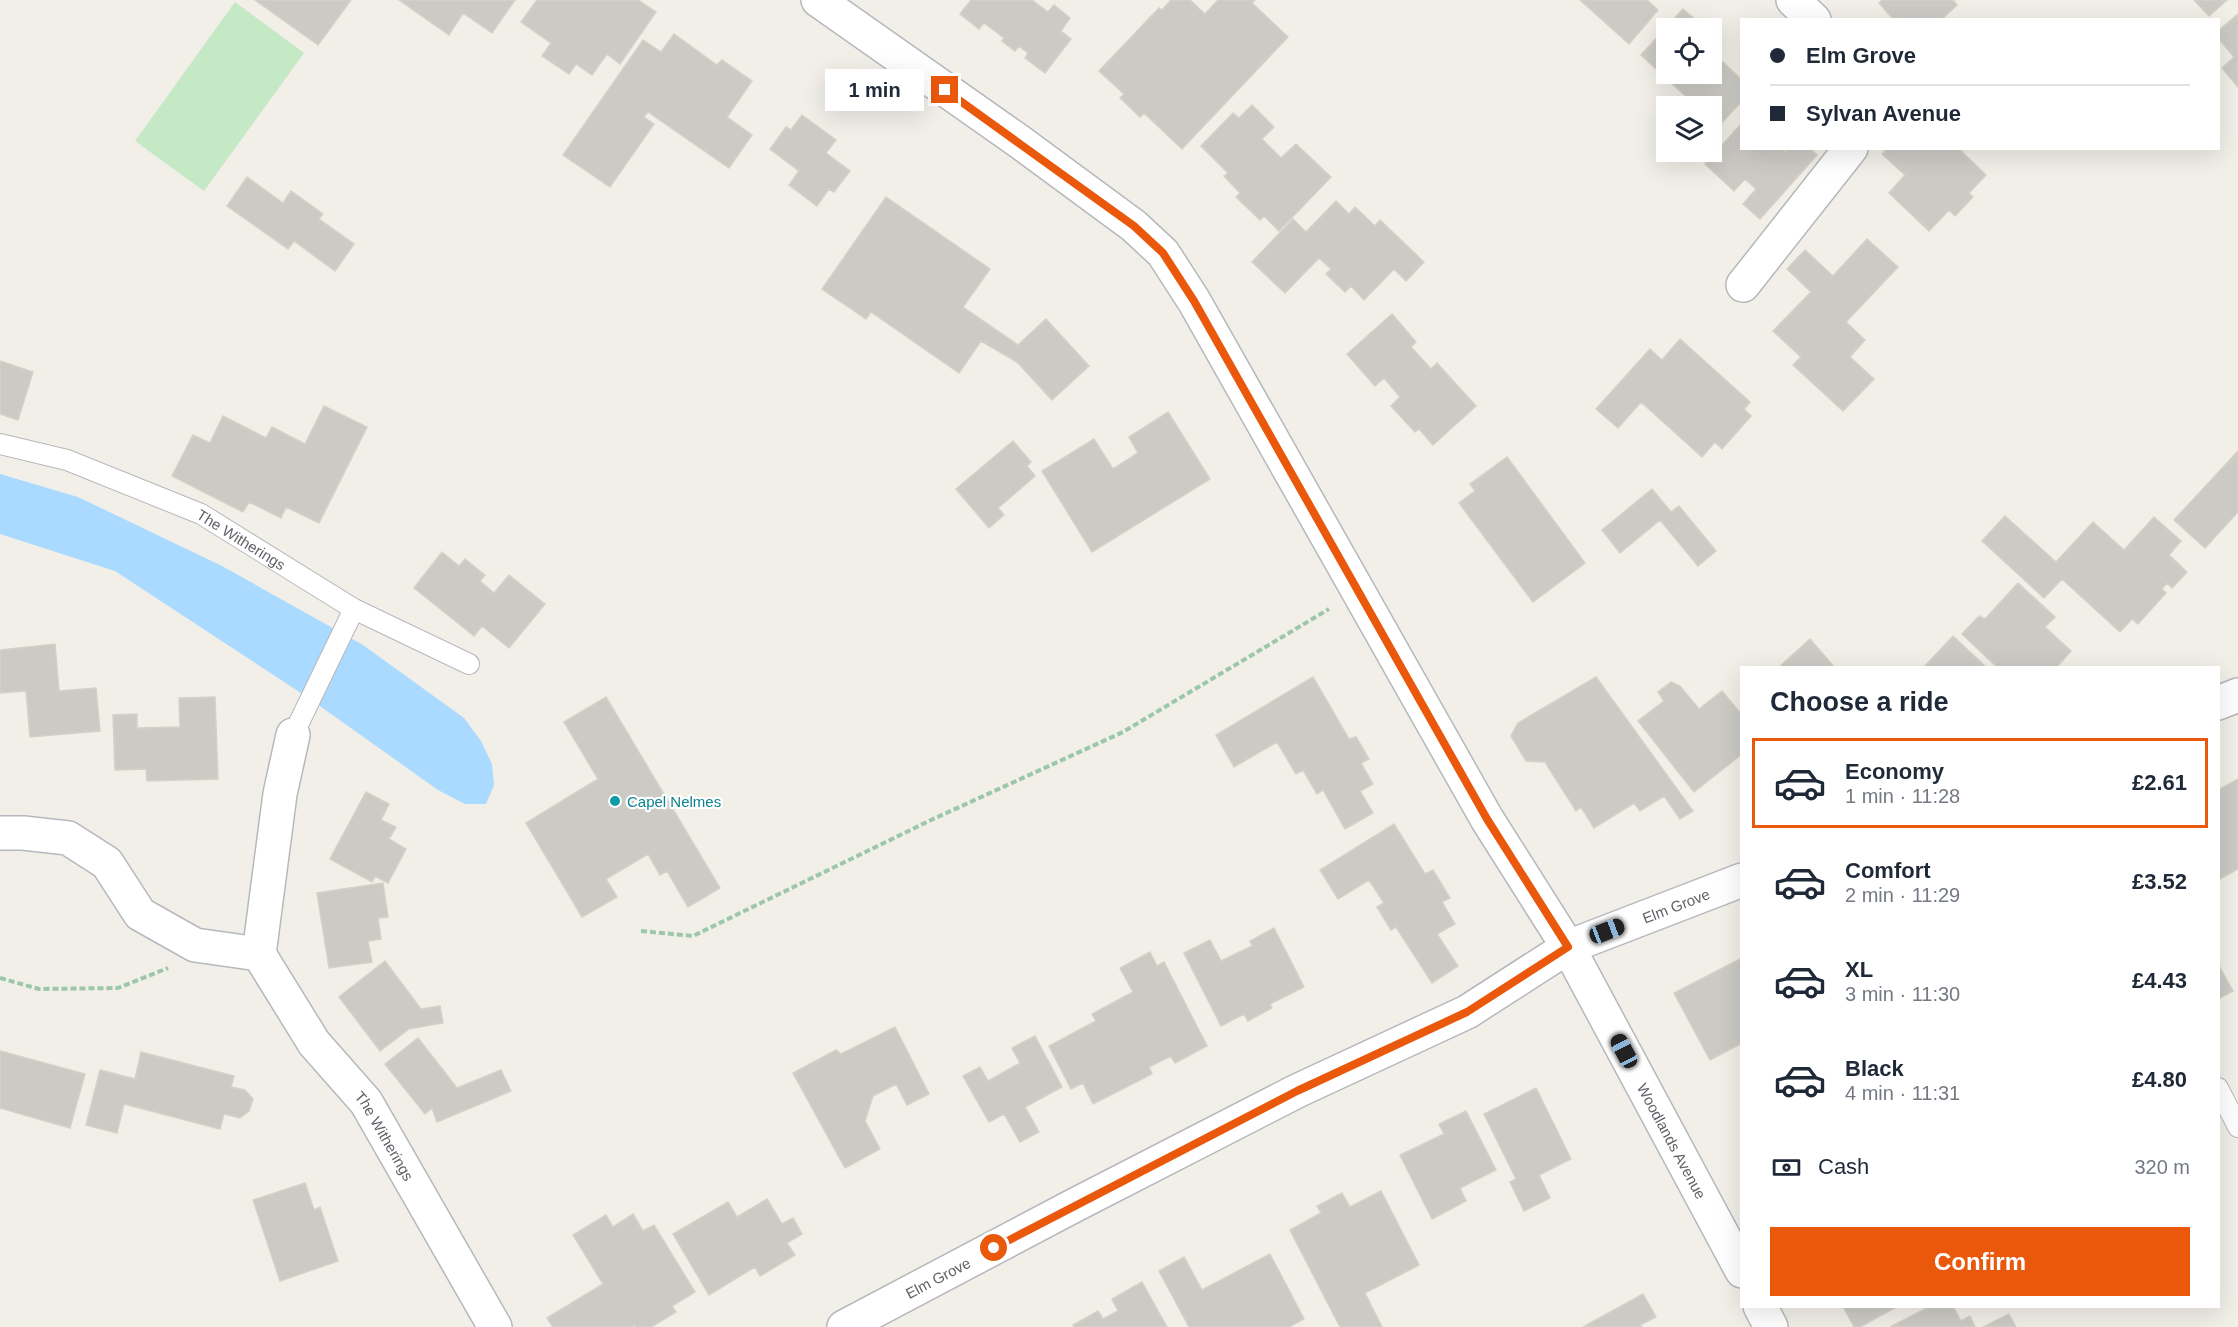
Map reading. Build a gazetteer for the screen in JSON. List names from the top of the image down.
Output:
{
  "streets": {
    "street": ["The Witherings", "Elm Grove", "Woodlands Avenue"]
  },
  "crossings": [
    ["Elm Grove", "Woodlands Avenue"]
  ],
  "places": ["Capel Nelmes"],
  "page": {
    "banner": ["Elm Grove", "Sylvan Avenue"],
    "bubble": "1 min",
    "heading": "Choose a ride",
    "list": [
      {
        "name": "Economy",
        "note": "1 min · 11:28",
        "value": "£2.61"
      },
      {
        "name": "Comfort",
        "note": "2 min · 11:29",
        "value": "£3.52"
      },
      {
        "name": "XL",
        "note": "3 min · 11:30",
        "value": "£4.43"
      },
      {
        "name": "Black",
        "note": "4 min · 11:31",
        "value": "£4.80"
      }
    ],
    "pay": ["Cash", "320 m"],
    "buttons": "Confirm"
  }
}
